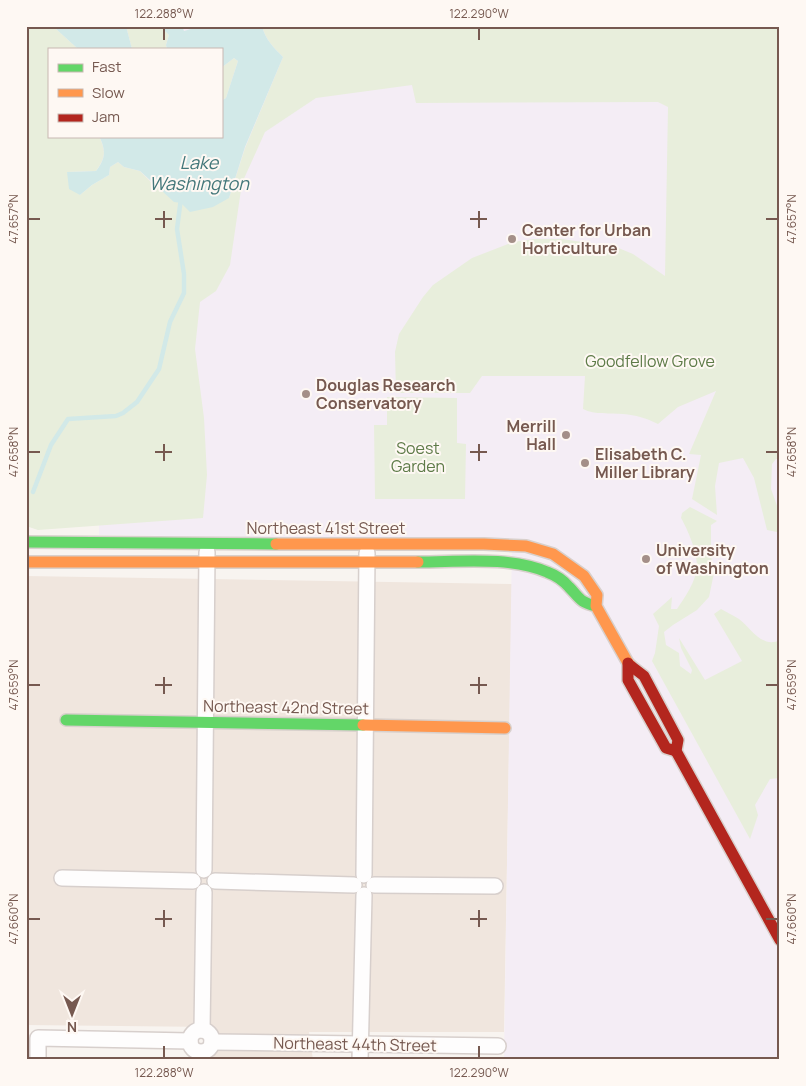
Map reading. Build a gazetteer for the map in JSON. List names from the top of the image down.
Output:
{
  "streets": {
    "street": ["Northeast 41st Street", "Northeast 42nd Street", "Northeast 44th Street"]
  },
  "water": ["Lake Washington"],
  "parks": ["Goodfellow Grove", "Soest Garden"],
  "places": [
    "Center for Urban Horticulture",
    "Douglas Research Conservatory",
    "Merrill Hall",
    "Elisabeth C. Miller Library",
    "University of Washington"
  ],
  "legend": ["Fast", "Slow", "Jam"],
  "north": "bottom",
  "coordinates": [
    "122.288°W",
    "122.290°W",
    "47.657°N",
    "47.658°N",
    "47.659°N",
    "47.660°N"
  ]
}
